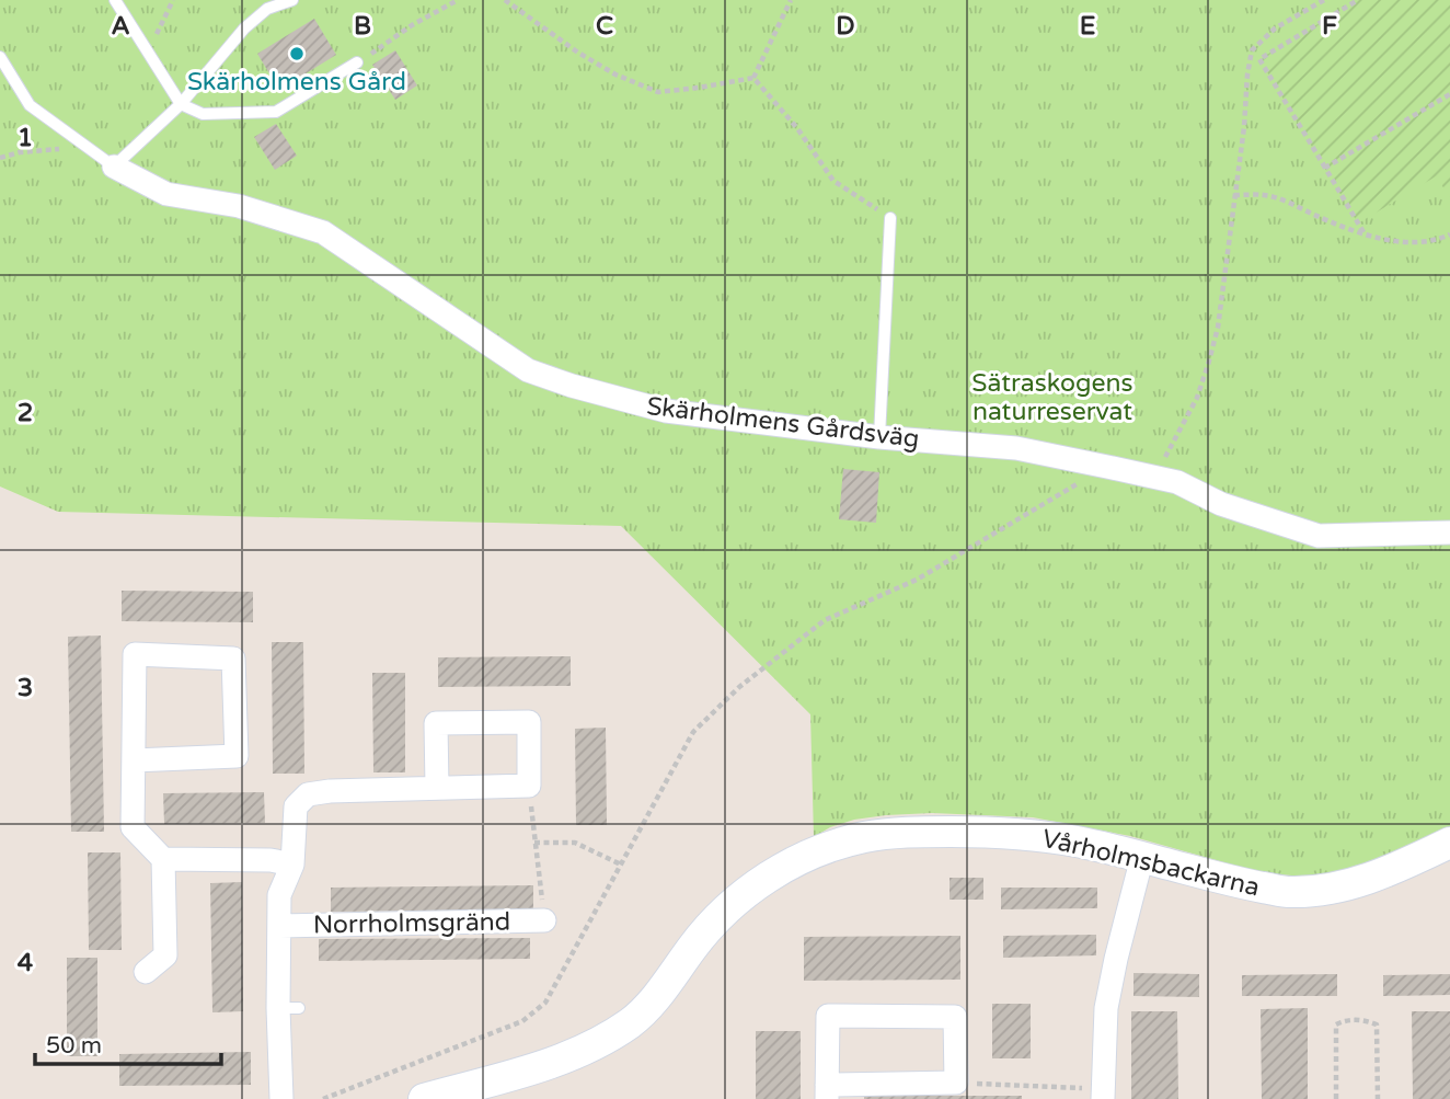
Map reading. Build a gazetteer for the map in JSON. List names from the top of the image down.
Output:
{
  "streets": {
    "street": ["Skärholmens Gårdsväg", "Vårholmsbackarna", "Norrholmsgränd"]
  },
  "parks": ["Sätraskogens naturreservat"],
  "places": ["Skärholmens Gård"],
  "scale_bar": "50 m",
  "grid": {
    "columns": [
      "A",
      "B",
      "C",
      "D",
      "E",
      "F"
    ],
    "rows": [
      "1",
      "2",
      "3",
      "4"
    ]
  }
}
